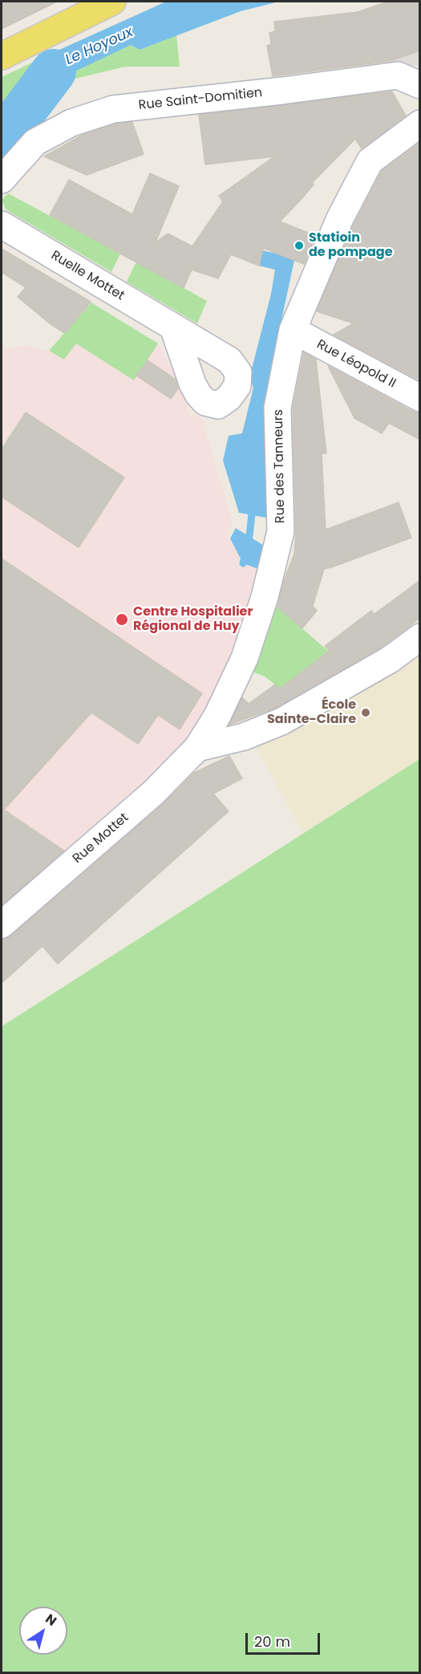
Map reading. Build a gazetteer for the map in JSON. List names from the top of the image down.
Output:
{
  "streets": {
    "street": [
      "Rue Saint-Domitien",
      "Ruelle Mottet",
      "Rue Léopold II",
      "Rue des Tanneurs",
      "Rue Mottet"
    ]
  },
  "crossings": [
    ["Rue Léopold II", "Rue des Tanneurs"],
    ["Rue des Tanneurs", "Rue Mottet"]
  ],
  "water": ["Le Hoyoux"],
  "places": ["Statioin de pompage", "Centre Hospitalier Régional de Huy", "École Sainte-Claire"],
  "scale_bar": "20 m",
  "north": "top right"
}
